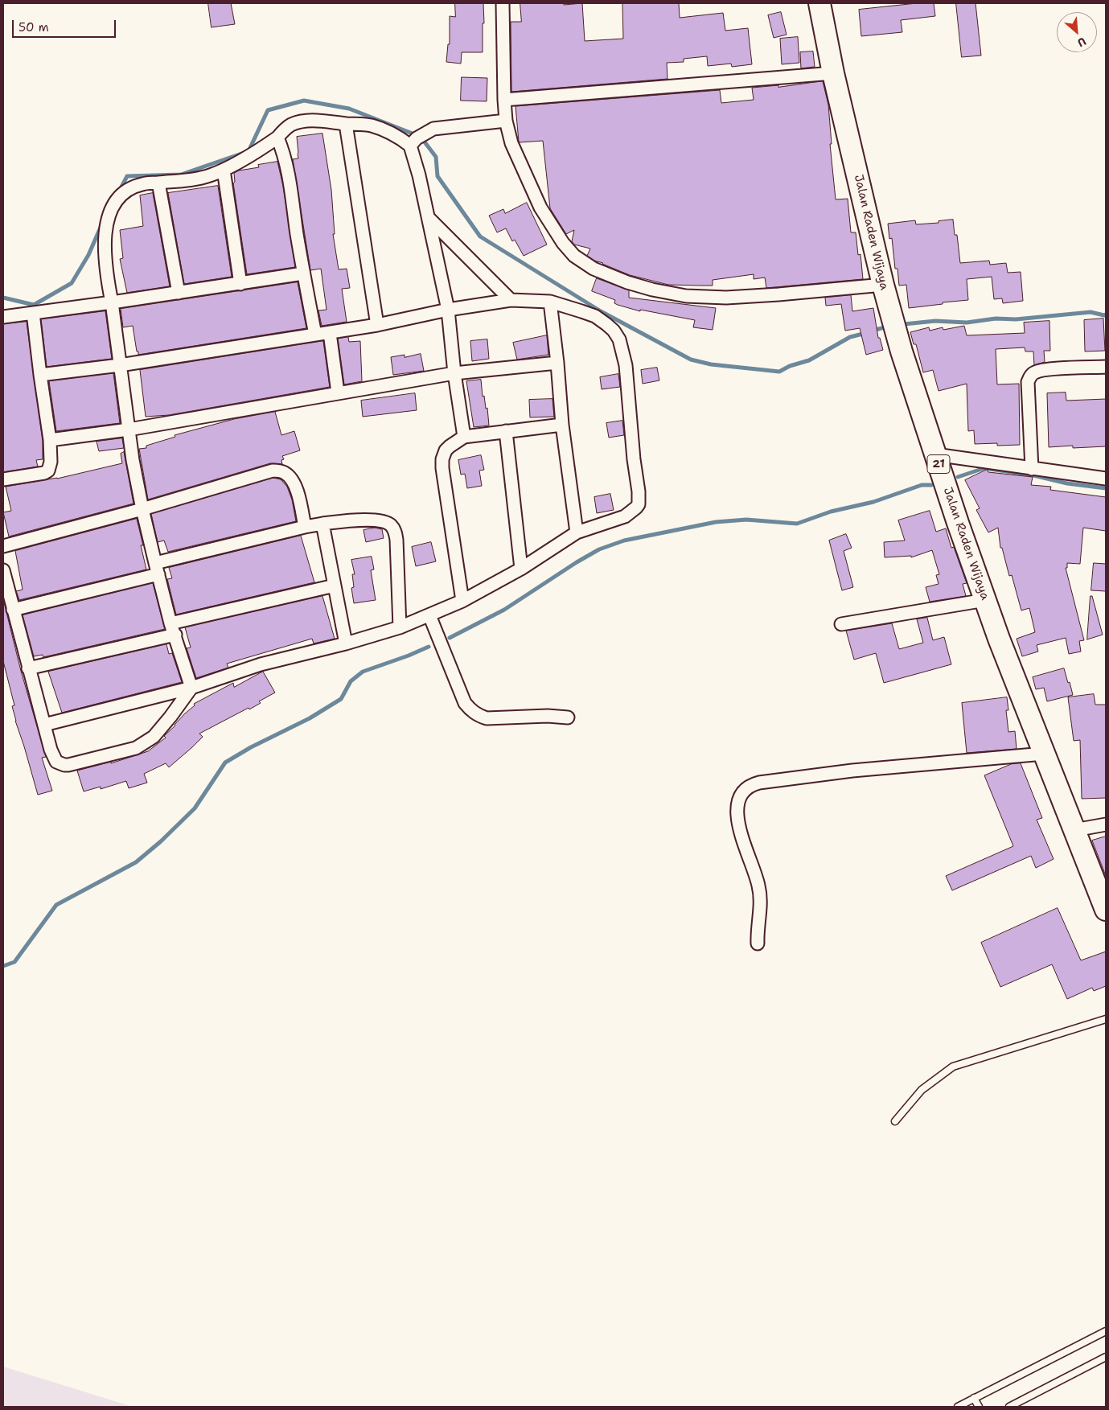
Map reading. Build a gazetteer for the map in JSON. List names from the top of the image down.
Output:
{
  "streets": {
    "highway": ["Jalan Raden Wijaya", "21"]
  },
  "scale_bar": "50 m",
  "north": "bottom right"
}
